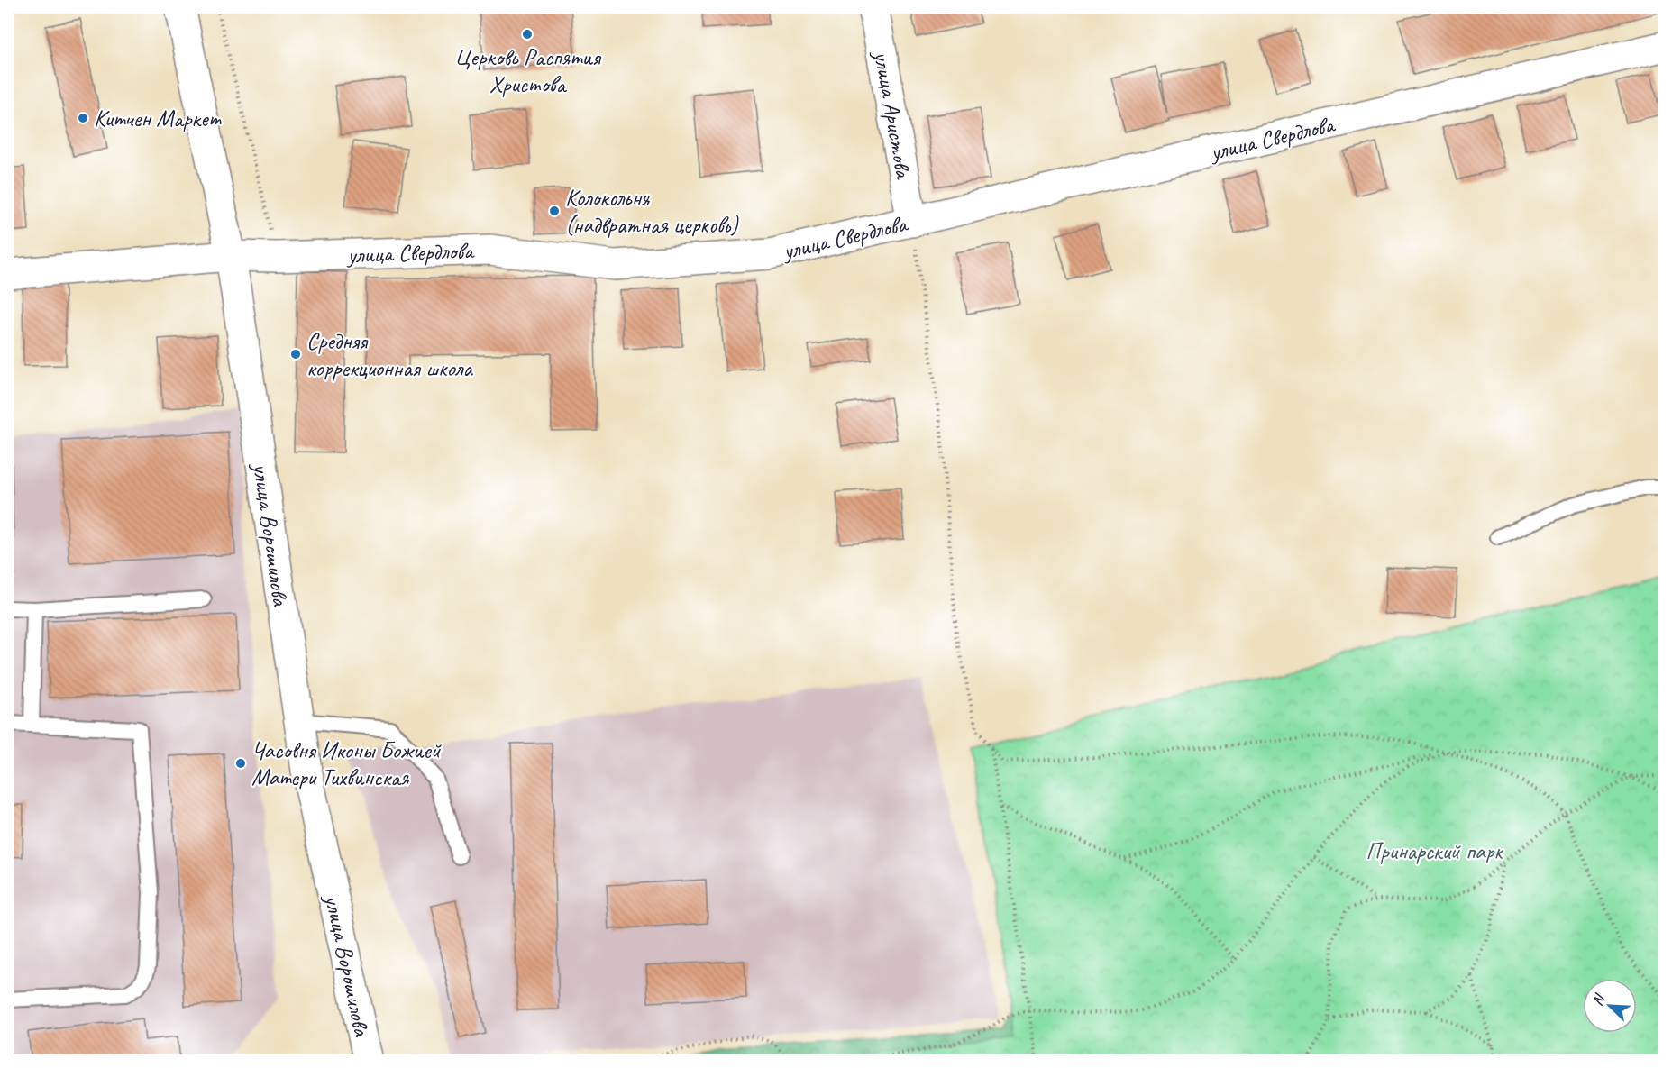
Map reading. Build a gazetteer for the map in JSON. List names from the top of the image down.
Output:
{
  "streets": {
    "street": ["улица Аристова", "улица Свердлова", "улица Ворошилова"]
  },
  "crossings": [
    ["улица Аристова", "улица Свердлова"],
    ["улица Свердлова", "улица Ворошилова"]
  ],
  "parks": ["Принарский парк"],
  "places": [
    "Церковь Распятия Христова",
    "Китчен Маркет",
    "Колокольня (надвратная церковь)",
    "Средняя коррекционная школа",
    "Часовня Иконы Божией Матери Тихвинская"
  ],
  "north": "top left"
}
